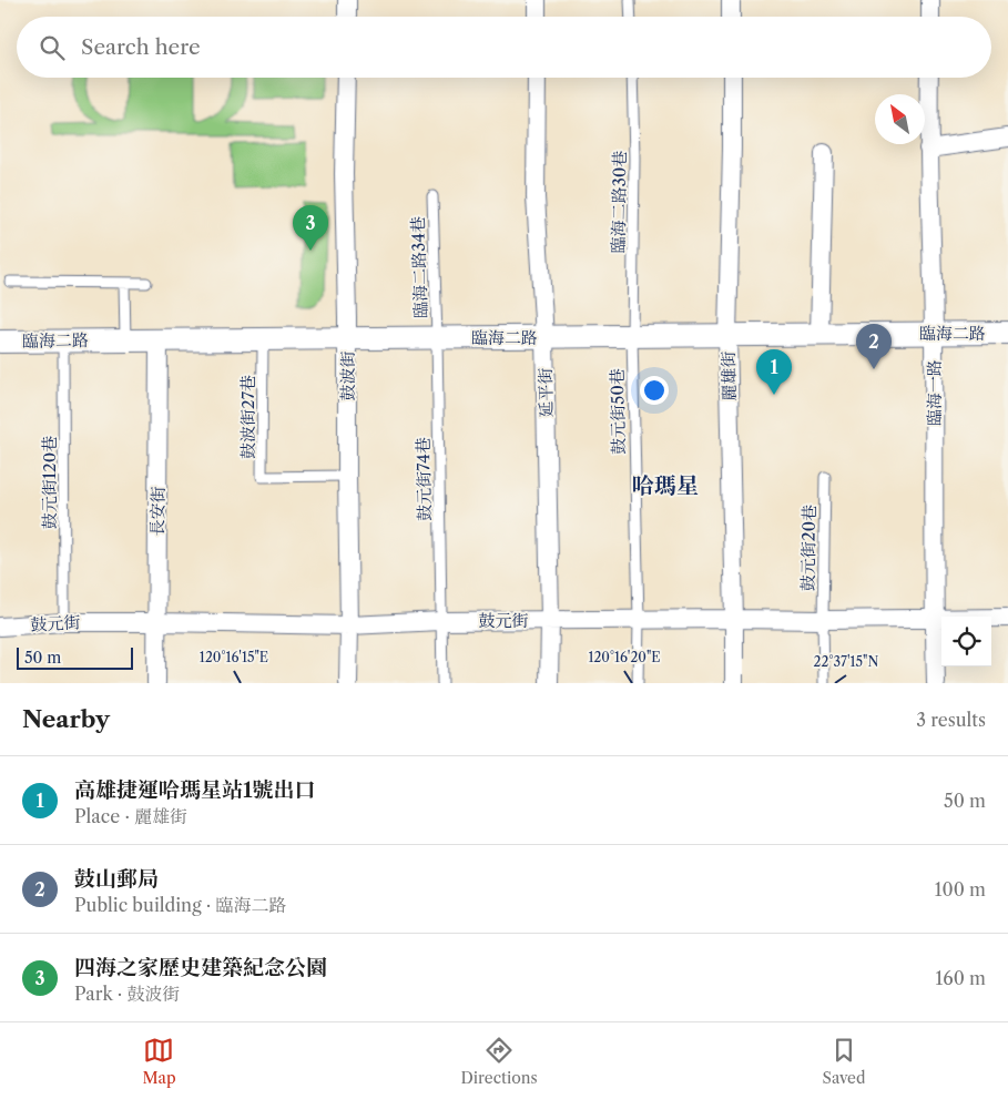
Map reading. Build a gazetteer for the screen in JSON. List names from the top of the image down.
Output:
{
  "streets": {
    "street": [
      "臨海二路",
      "鼓波街",
      "麗雄街",
      "延平街",
      "臨海一路",
      "長安街",
      "鼓元街"
    ],
    "lane": [
      "臨海二路30巷",
      "臨海二路34巷",
      "鼓元街50巷",
      "鼓波街27巷",
      "鼓元街74巷",
      "鼓元街120巷",
      "鼓元街20巷"
    ]
  },
  "crossings": [
    ["臨海二路30巷", "臨海二路"],
    ["臨海二路30巷", "鼓元街50巷"],
    ["臨海二路34巷", "臨海二路"],
    ["臨海二路34巷", "鼓元街74巷"],
    ["臨海二路", "鼓波街"],
    ["臨海二路", "麗雄街"],
    ["臨海二路", "延平街"],
    ["臨海二路", "臨海一路"],
    ["臨海二路", "鼓元街50巷"],
    ["臨海二路", "鼓波街27巷"],
    ["臨海二路", "鼓元街74巷"],
    ["臨海二路", "鼓元街120巷"],
    ["臨海二路", "長安街"],
    ["鼓波街", "鼓波街27巷"],
    ["鼓波街", "鼓元街"],
    ["麗雄街", "鼓元街"],
    ["延平街", "鼓元街"],
    ["臨海一路", "鼓元街"],
    ["鼓元街50巷", "鼓元街"],
    ["鼓元街74巷", "鼓元街"],
    ["鼓元街120巷", "鼓元街"],
    ["長安街", "鼓元街"],
    ["鼓元街20巷", "鼓元街"]
  ],
  "districts": ["哈瑪星"],
  "scale_bar": "50 m",
  "north": "top left",
  "page": {
    "search": "Search here",
    "pins": ["3", "2", "1"],
    "scale": "50 m",
    "heading": ["Nearby", "3 results"],
    "list": [
      {
        "mark": "1",
        "name": "高雄捷運哈瑪星站1號出口",
        "note": "Place · 麗雄街",
        "value": "50 m"
      },
      {
        "mark": "2",
        "name": "鼓山郵局",
        "note": "Public building · 臨海二路",
        "value": "100 m"
      },
      {
        "mark": "3",
        "name": "四海之家歷史建築紀念公園",
        "note": "Park · 鼓波街",
        "value": "160 m"
      }
    ],
    "nav": ["Map", "Directions", "Saved"]
  },
  "coordinates": ["120°16'15\"E", "120°16'20\"E", "22°37'15\"N"]
}
